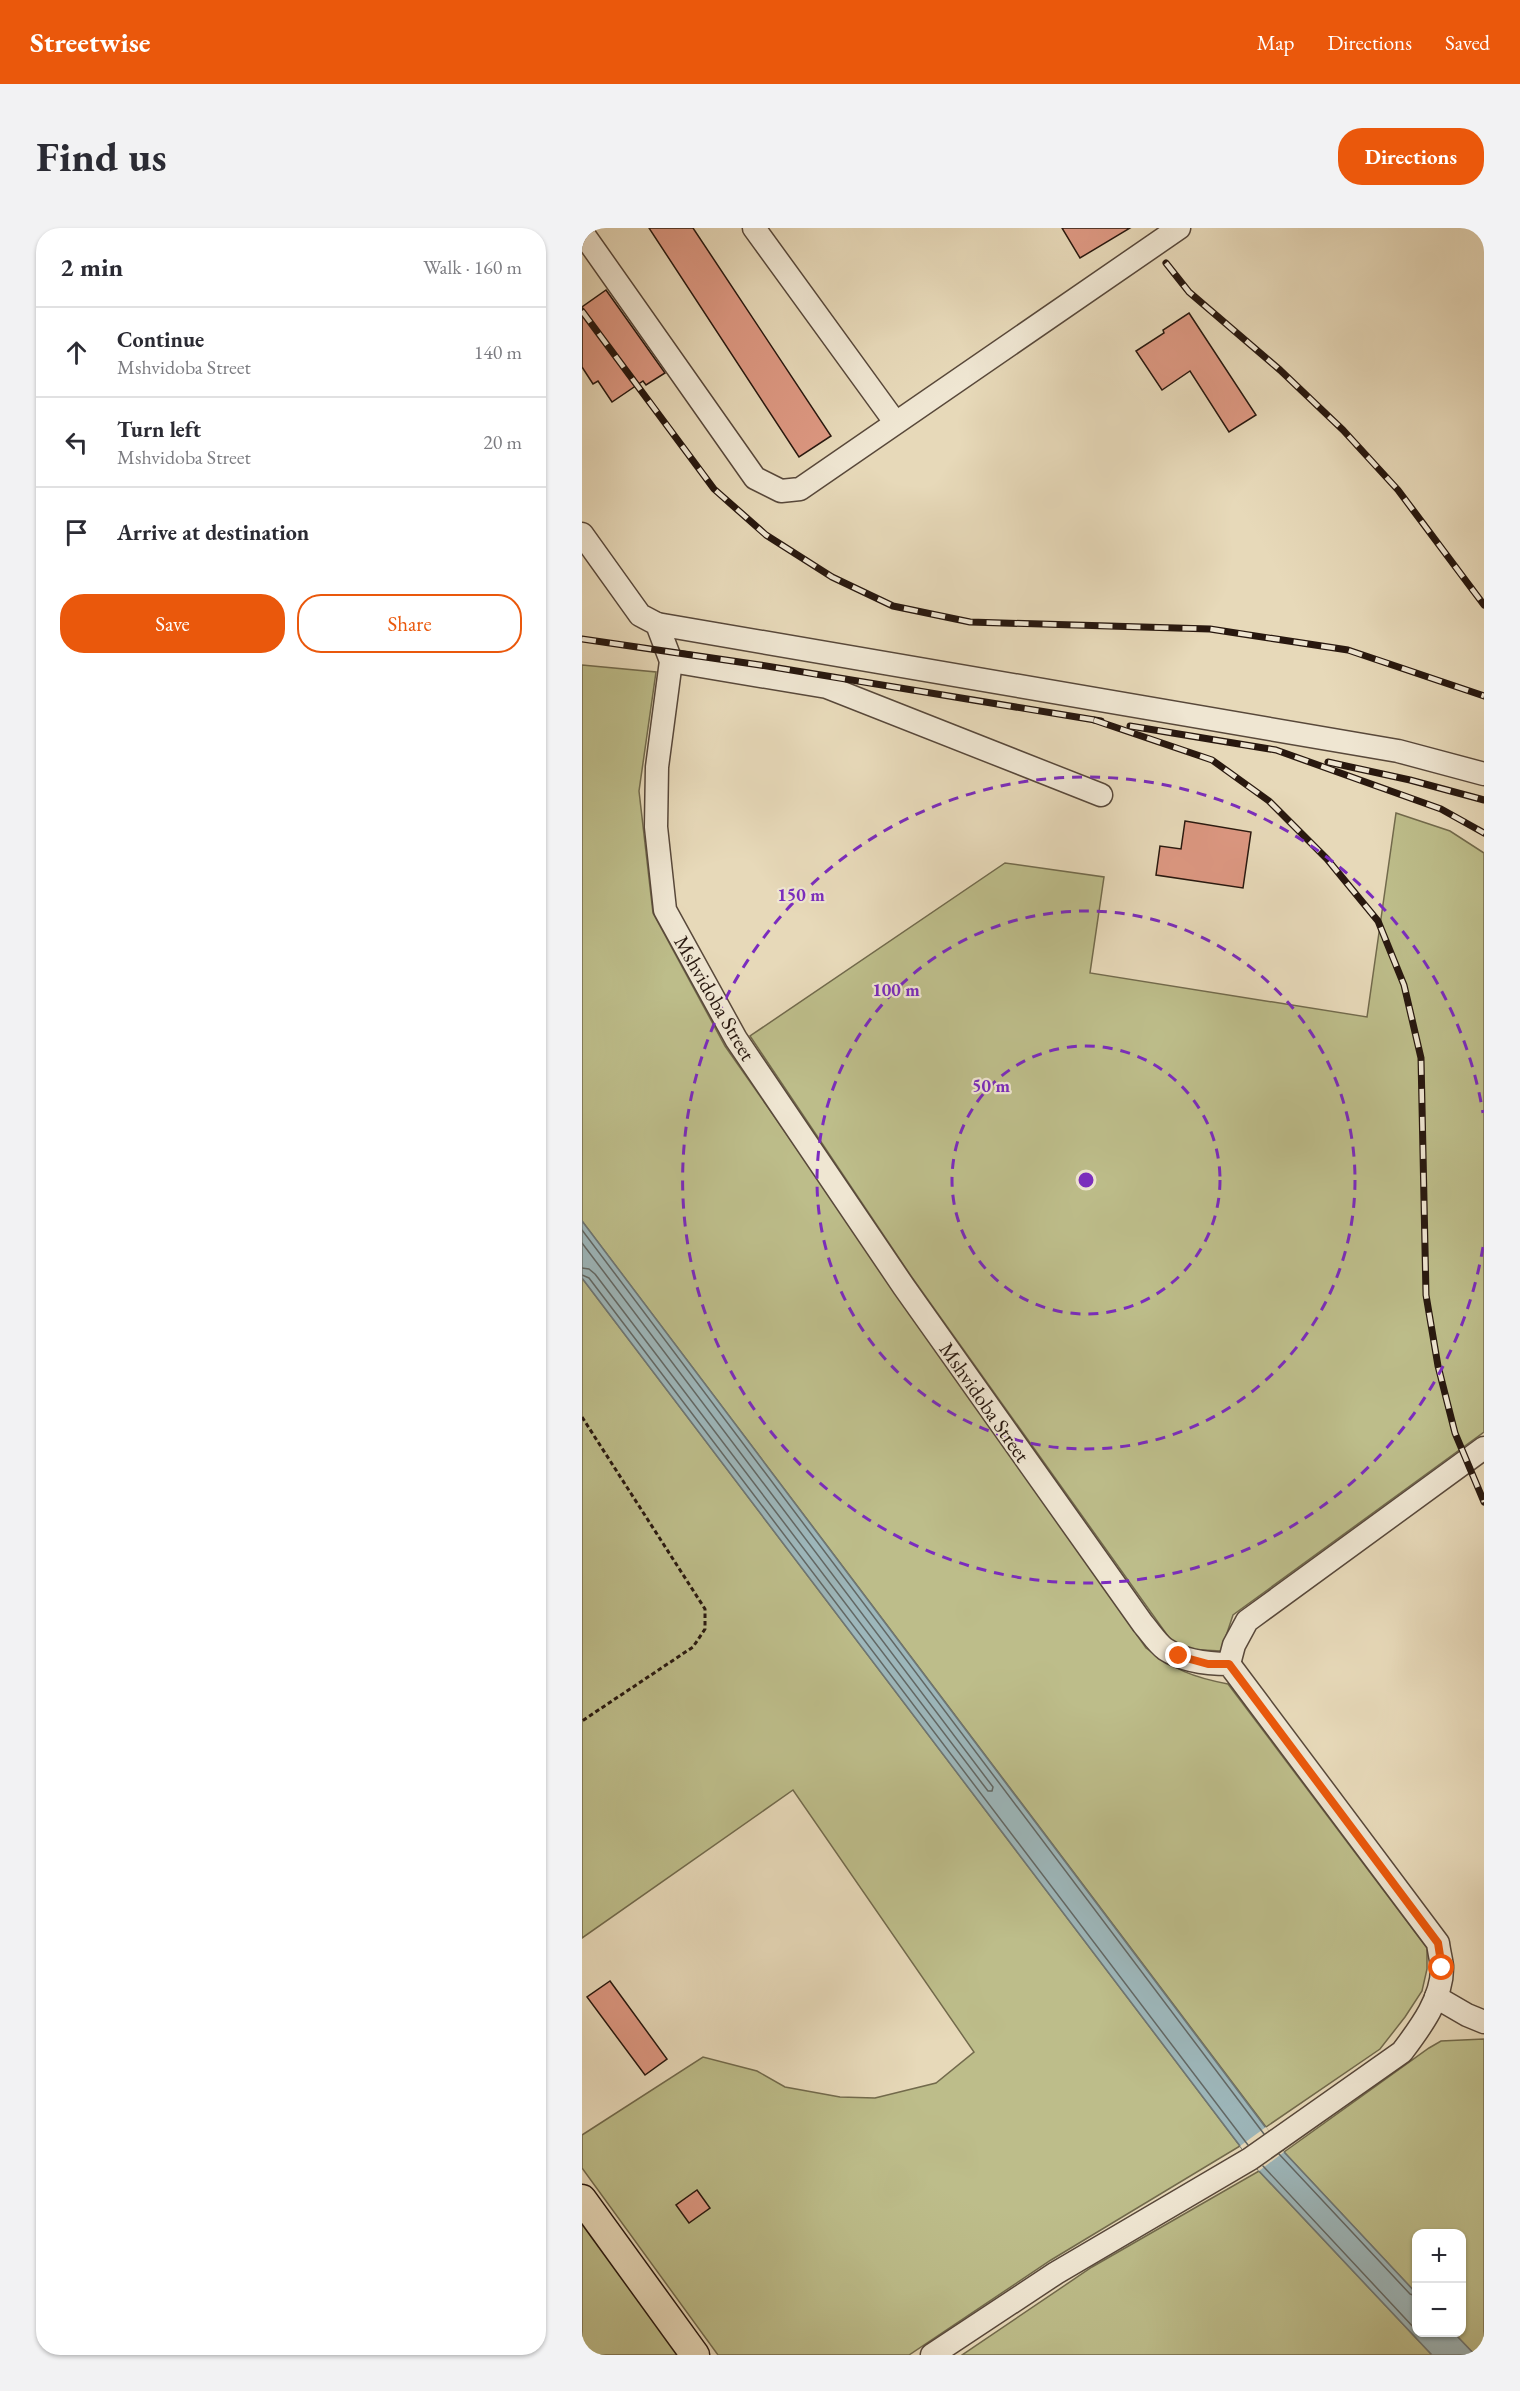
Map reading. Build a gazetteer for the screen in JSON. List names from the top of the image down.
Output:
{
  "streets": {
    "street": ["Mshvidoba Street"]
  },
  "page": {
    "header": "Streetwise",
    "nav": ["Map", "Directions", "Saved"],
    "buttons": [
      "Directions",
      ["Save", "Share"]
    ],
    "title": "Find us",
    "heading": ["2 min", "Walk · 160 m"],
    "list": [
      ["Continue", "Mshvidoba Street", "140 m"],
      ["Turn left", "Mshvidoba Street", "20 m"],
      "Arrive at destination"
    ],
    "map_buttons": ["+", "−"]
  },
  "rings": ["150 m", "100 m", "50 m"]
}
